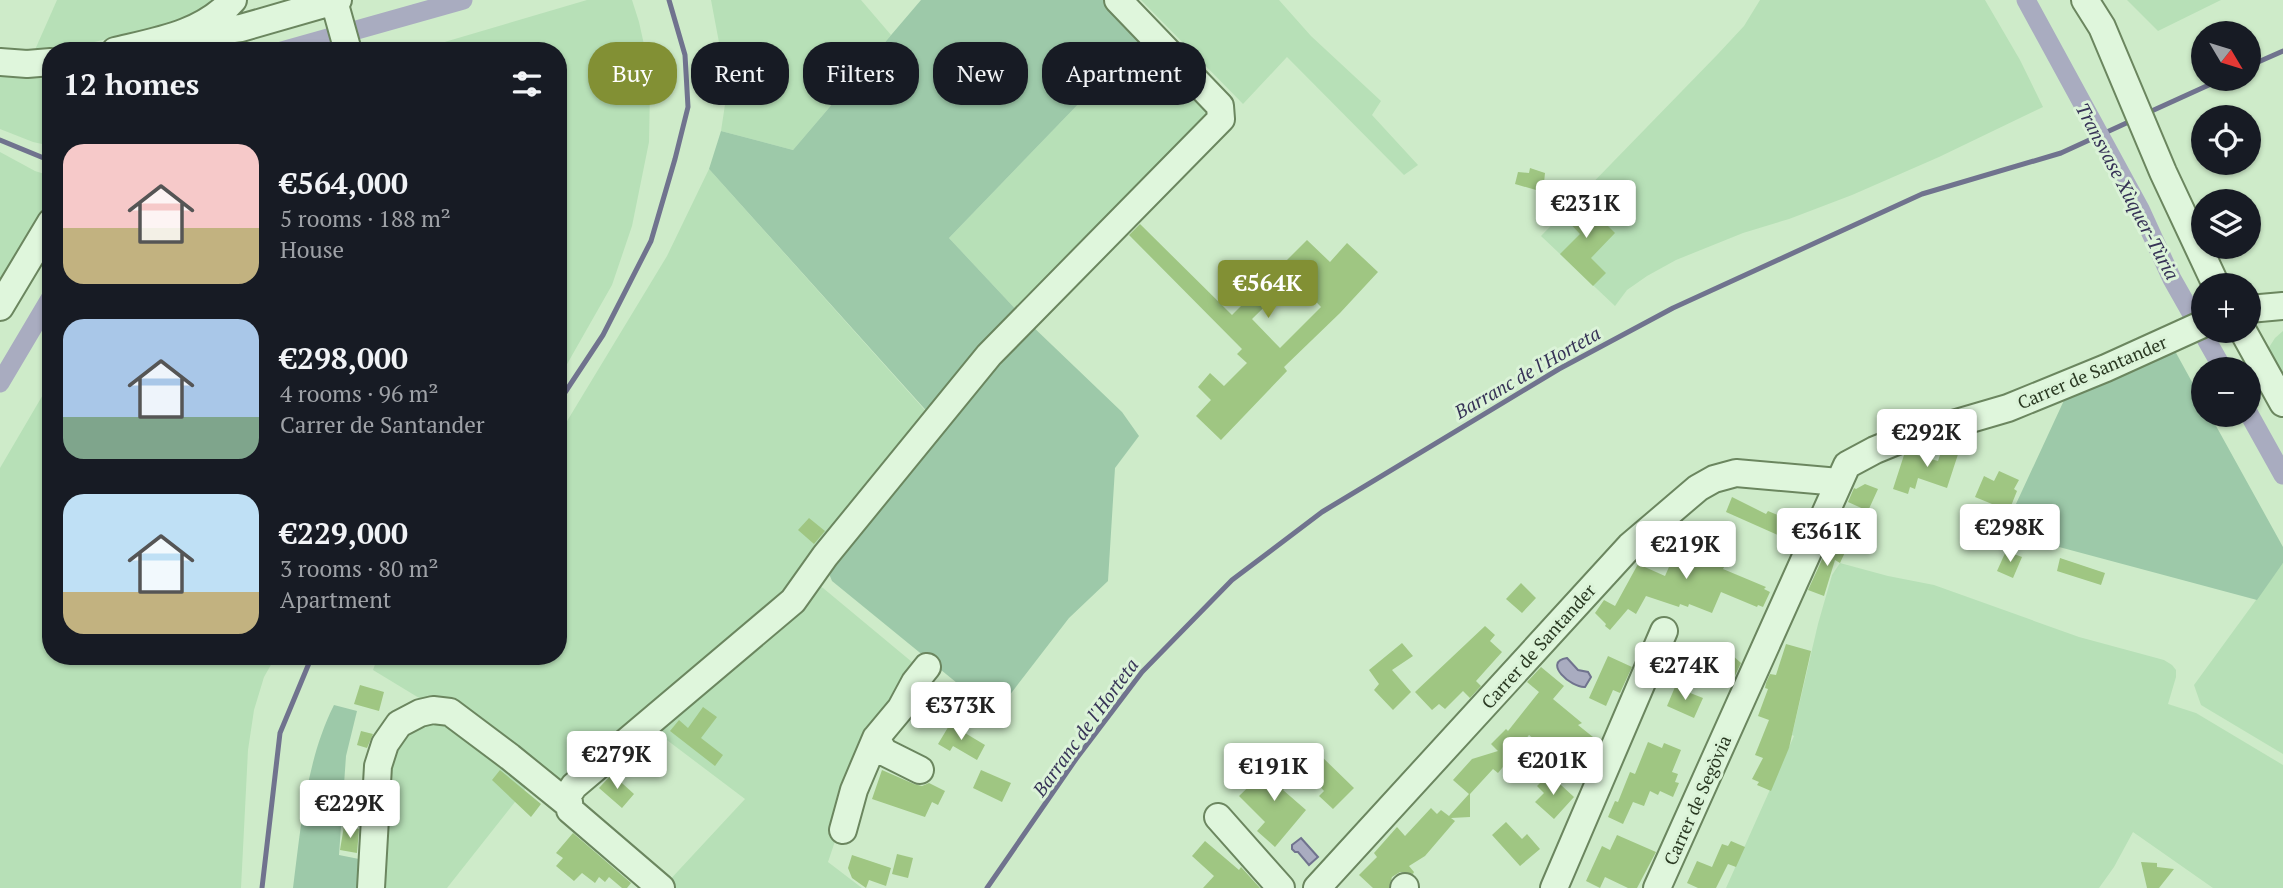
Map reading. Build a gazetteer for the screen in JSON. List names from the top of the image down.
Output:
{
  "streets": {
    "street": ["Carrer de Santander", "Carrer de Segòvia"]
  },
  "crossings": [
    ["Carrer de Santander", "Carrer de Segòvia"]
  ],
  "water": ["Transvase Xùquer-Tùria", "Barranc de l'Horteta"],
  "north": "bottom right",
  "page": {
    "map_buttons": ["+", "−"],
    "chip": [
      "Buy",
      "Rent",
      "Filters",
      "New",
      "Apartment"
    ],
    "heading": "12 homes",
    "list": [
      {
        "name": "€564,000",
        "note": "5 rooms · 188 m² · House"
      },
      {
        "name": "€298,000",
        "note": "4 rooms · 96 m² · Carrer de Santander"
      },
      {
        "name": "€229,000",
        "note": "3 rooms · 80 m² · Apartment"
      }
    ],
    "price": [
      "€231K",
      "€564K",
      "€292K",
      "€298K",
      "€361K",
      "€219K",
      "€274K",
      "€373K",
      "€279K",
      "€201K",
      "€191K",
      "€229K"
    ]
  }
}
